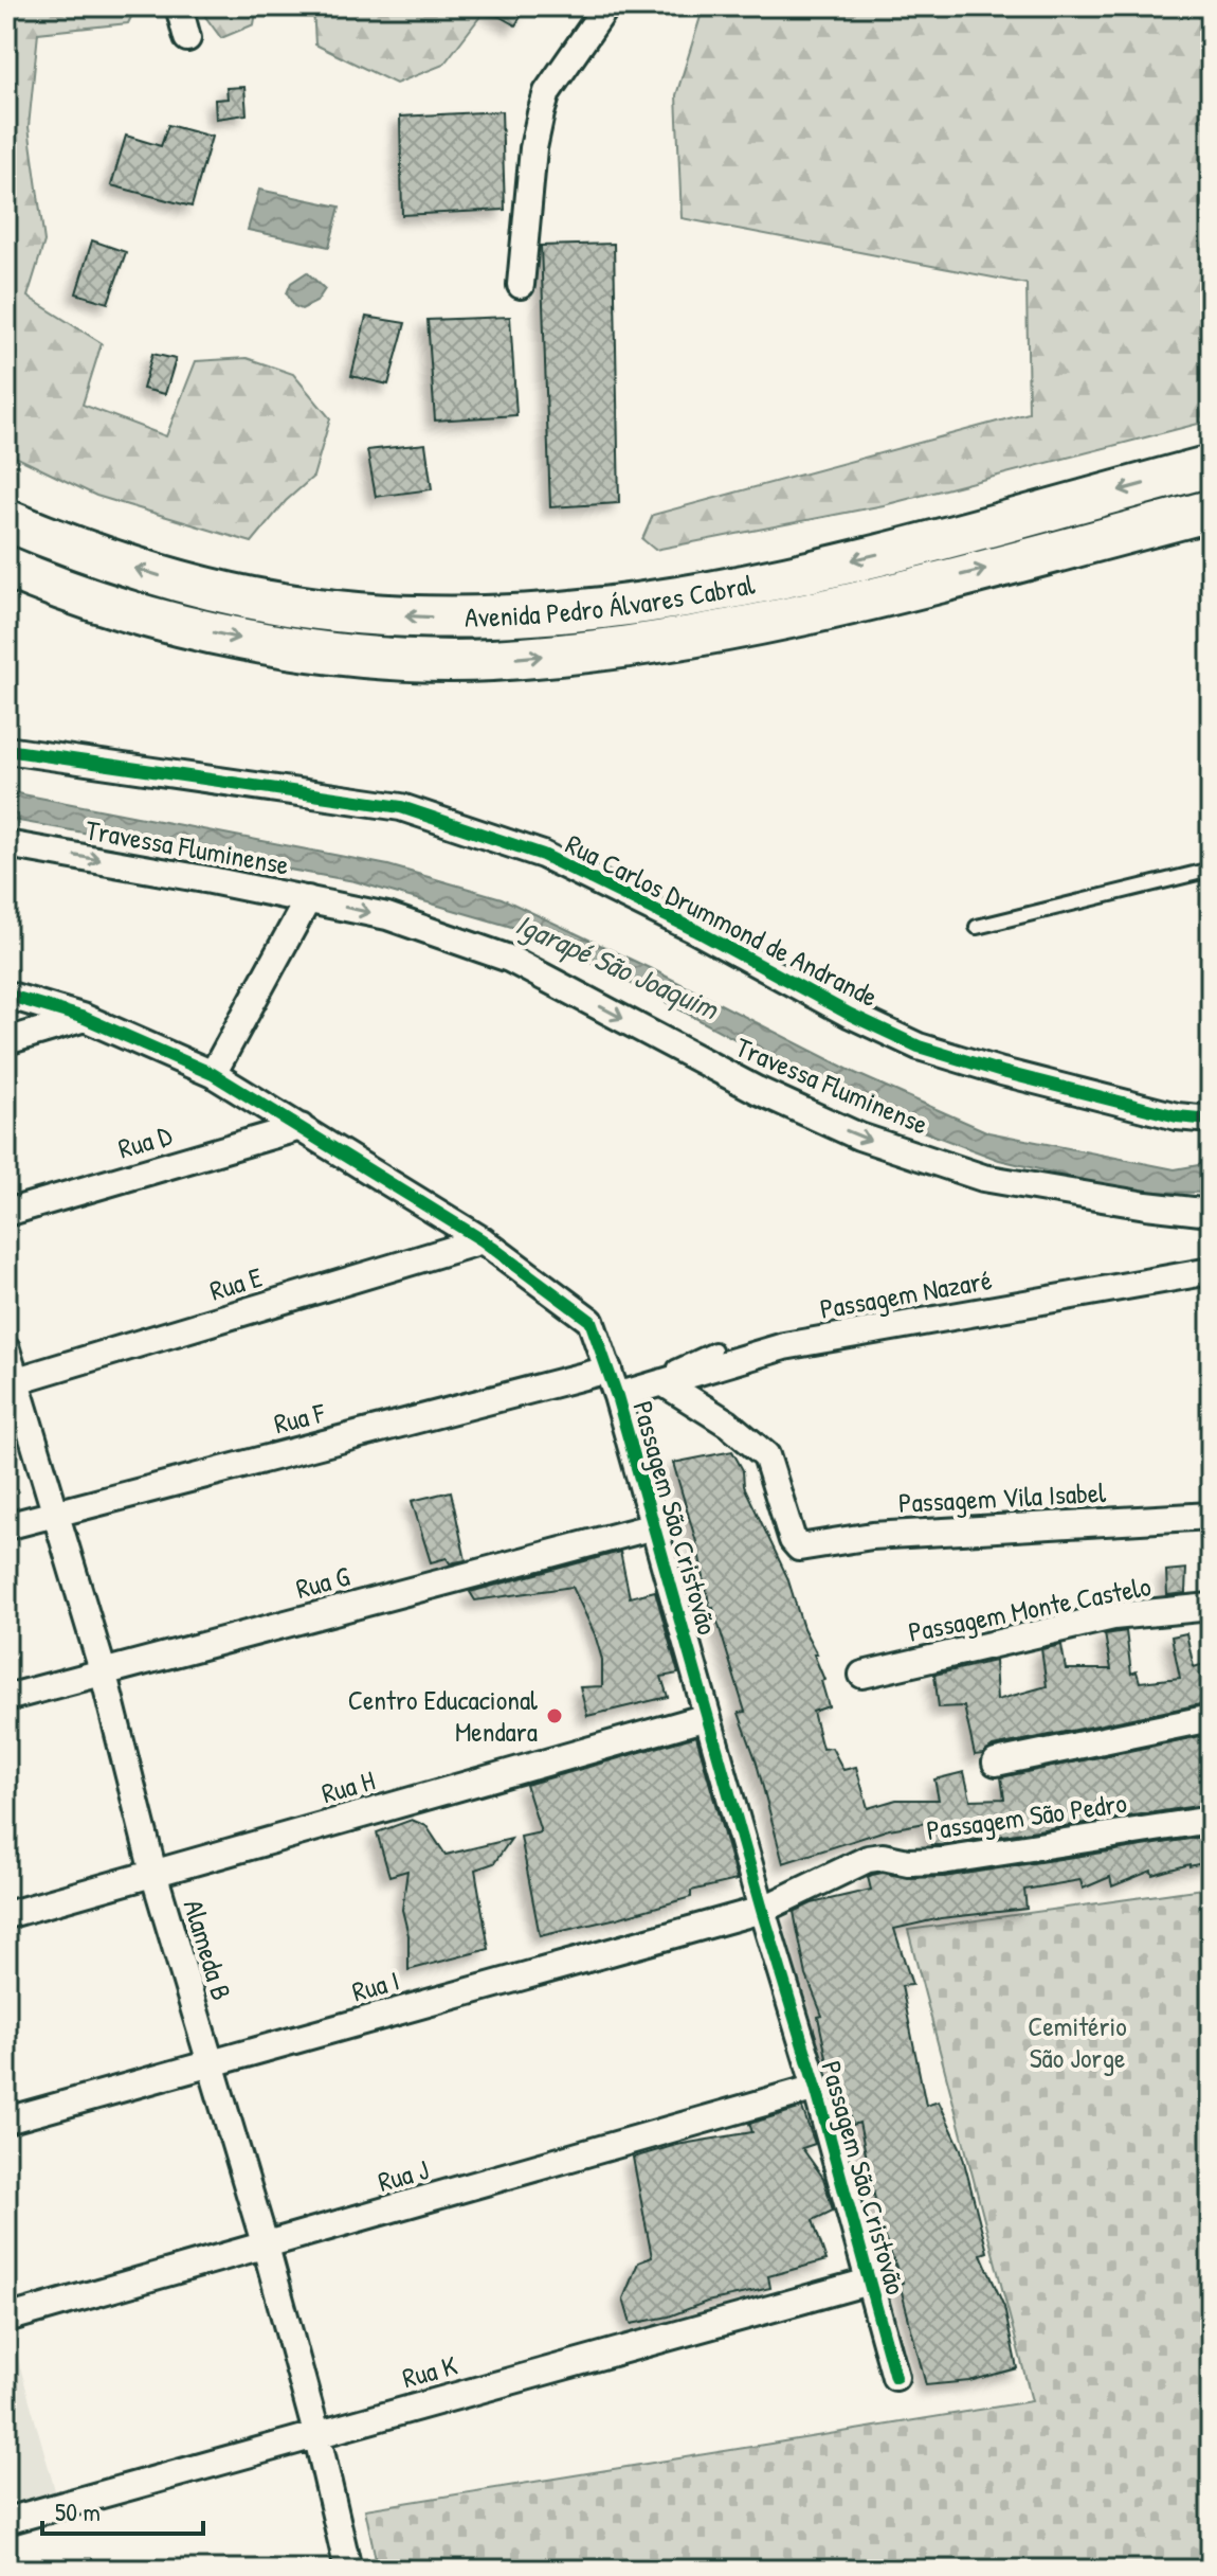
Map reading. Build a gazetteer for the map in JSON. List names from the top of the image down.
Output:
{
  "streets": {
    "main road": ["Avenida Pedro Álvares Cabral"],
    "street": [
      "Travessa Fluminense",
      "Rua Carlos Drummond de Andrande",
      "Rua D",
      "Rua E",
      "Passagem Nazaré",
      "Rua F",
      "Passagem Vila Isabel",
      "Passagem São Cristovão",
      "Rua G",
      "Passagem Monte Castelo",
      "Rua H",
      "Passagem São Pedro",
      "Alameda B",
      "Rua I",
      "Rua J",
      "Rua K"
    ]
  },
  "crossings": [
    ["Rua D", "Passagem São Cristovão"],
    ["Rua E", "Passagem São Cristovão"],
    ["Rua E", "Alameda B"],
    ["Passagem Nazaré", "Passagem Vila Isabel"],
    ["Passagem Nazaré", "Passagem São Cristovão"],
    ["Rua F", "Passagem São Cristovão"],
    ["Rua F", "Alameda B"],
    ["Passagem São Cristovão", "Rua G"],
    ["Passagem São Cristovão", "Rua H"],
    ["Passagem São Cristovão", "Passagem São Pedro"],
    ["Passagem São Cristovão", "Rua I"],
    ["Passagem São Cristovão", "Rua J"],
    ["Passagem São Cristovão", "Rua K"],
    ["Rua G", "Alameda B"],
    ["Rua H", "Alameda B"],
    ["Passagem São Pedro", "Rua I"],
    ["Alameda B", "Rua I"],
    ["Alameda B", "Rua J"],
    ["Alameda B", "Rua K"]
  ],
  "one_way": ["Travessa Fluminense"],
  "water": ["Igarapé São Joaquim"],
  "parks": ["Cemitério São Jorge"],
  "places": ["Centro Educacional Mendara"],
  "scale_bar": "50 m"
}
